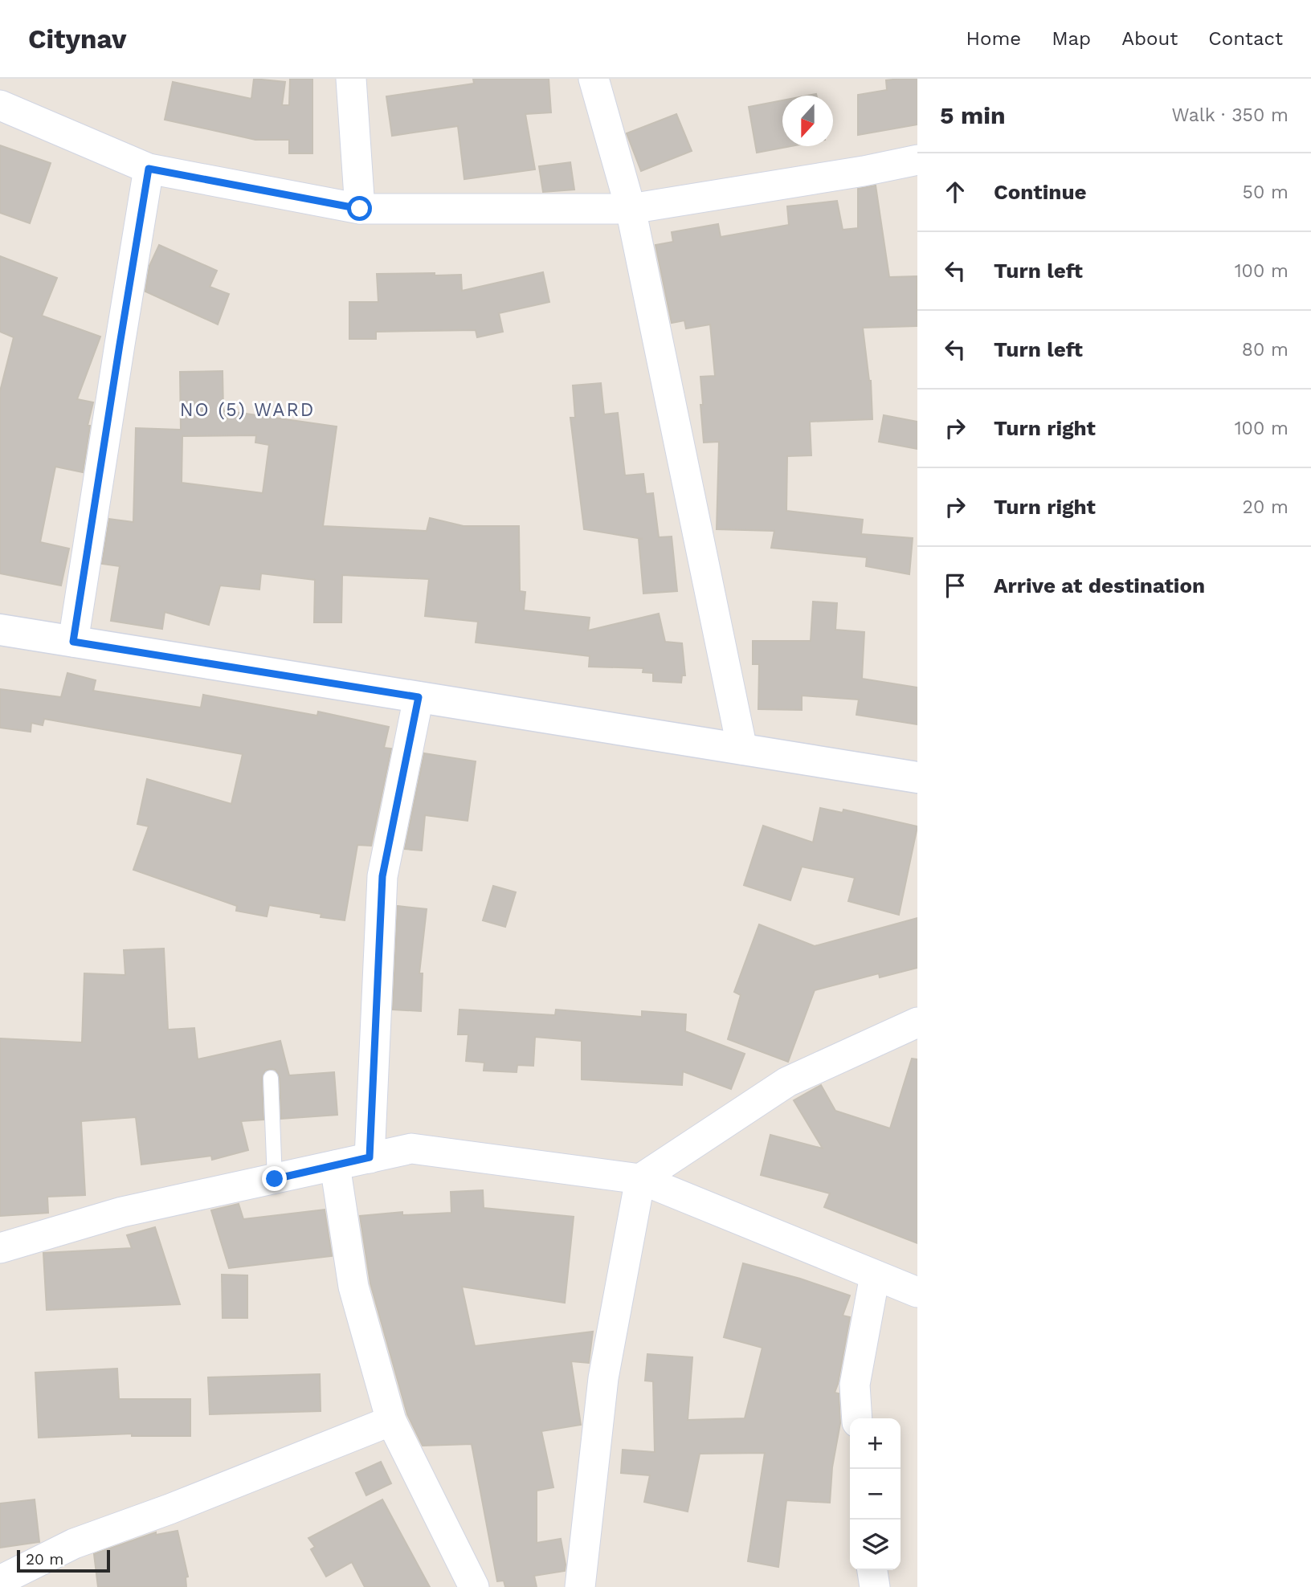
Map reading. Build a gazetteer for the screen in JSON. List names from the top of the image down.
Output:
{
  "districts": ["NO (5) WARD"],
  "scale_bar": "20 m",
  "north": "bottom",
  "page": {
    "header": "Citynav",
    "nav": [
      "Home",
      "Map",
      "About",
      "Contact"
    ],
    "heading": ["5 min", "Walk · 350 m"],
    "list": [
      ["Continue", "50 m"],
      ["Turn left", "100 m"],
      ["Turn left", "80 m"],
      ["Turn right", "100 m"],
      ["Turn right", "20 m"],
      "Arrive at destination"
    ],
    "map_buttons": ["+", "−"],
    "scale": "20 m"
  }
}
